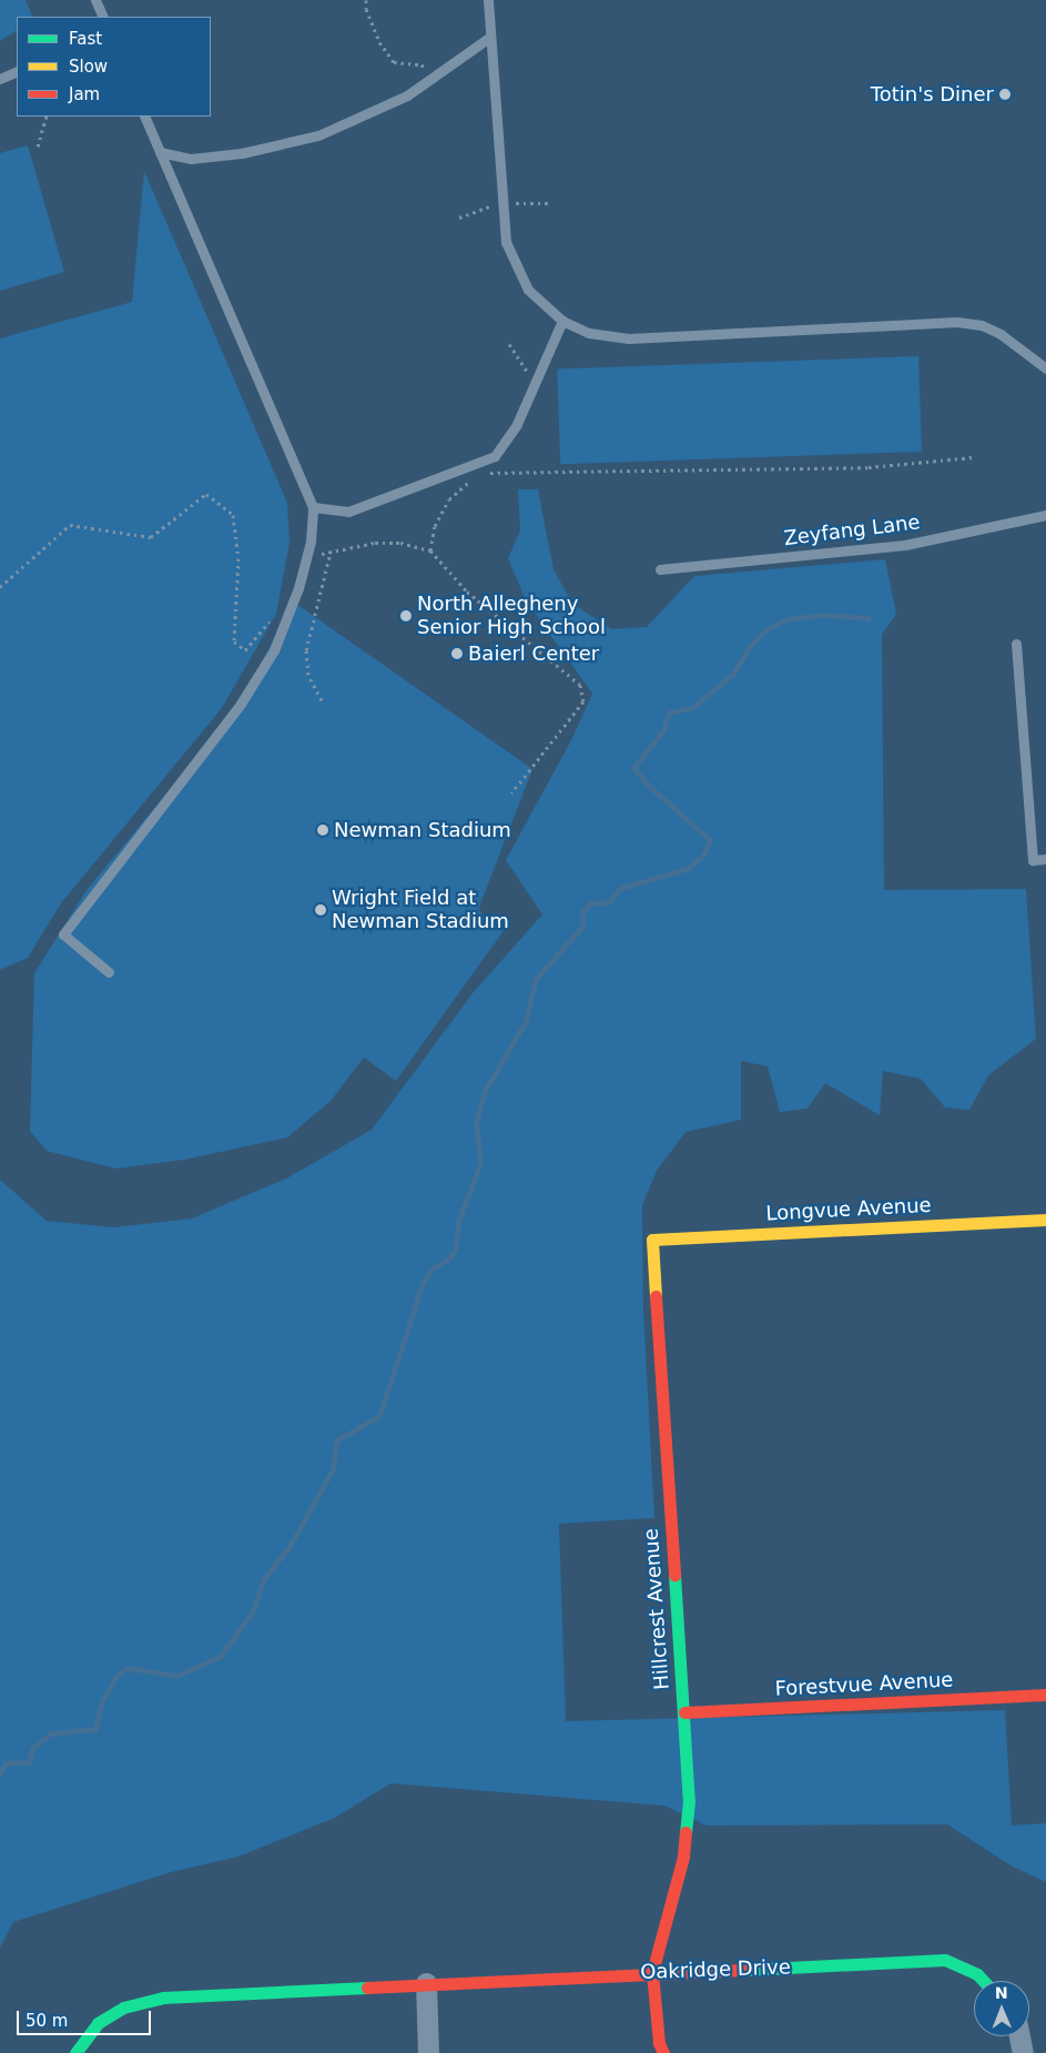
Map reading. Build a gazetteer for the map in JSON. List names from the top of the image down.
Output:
{
  "streets": {
    "street": [
      "Longvue Avenue",
      "Hillcrest Avenue",
      "Forestvue Avenue",
      "Oakridge Drive"
    ],
    "lane": ["Zeyfang Lane"]
  },
  "crossings": [
    ["Longvue Avenue", "Hillcrest Avenue"],
    ["Hillcrest Avenue", "Forestvue Avenue"],
    ["Hillcrest Avenue", "Oakridge Drive"]
  ],
  "places": [
    "Totin's Diner",
    "North Allegheny Senior High School",
    "Baierl Center",
    "Newman Stadium",
    "Wright Field at Newman Stadium"
  ],
  "legend": ["Fast", "Slow", "Jam"],
  "scale_bar": "50 m",
  "north": "top"
}
